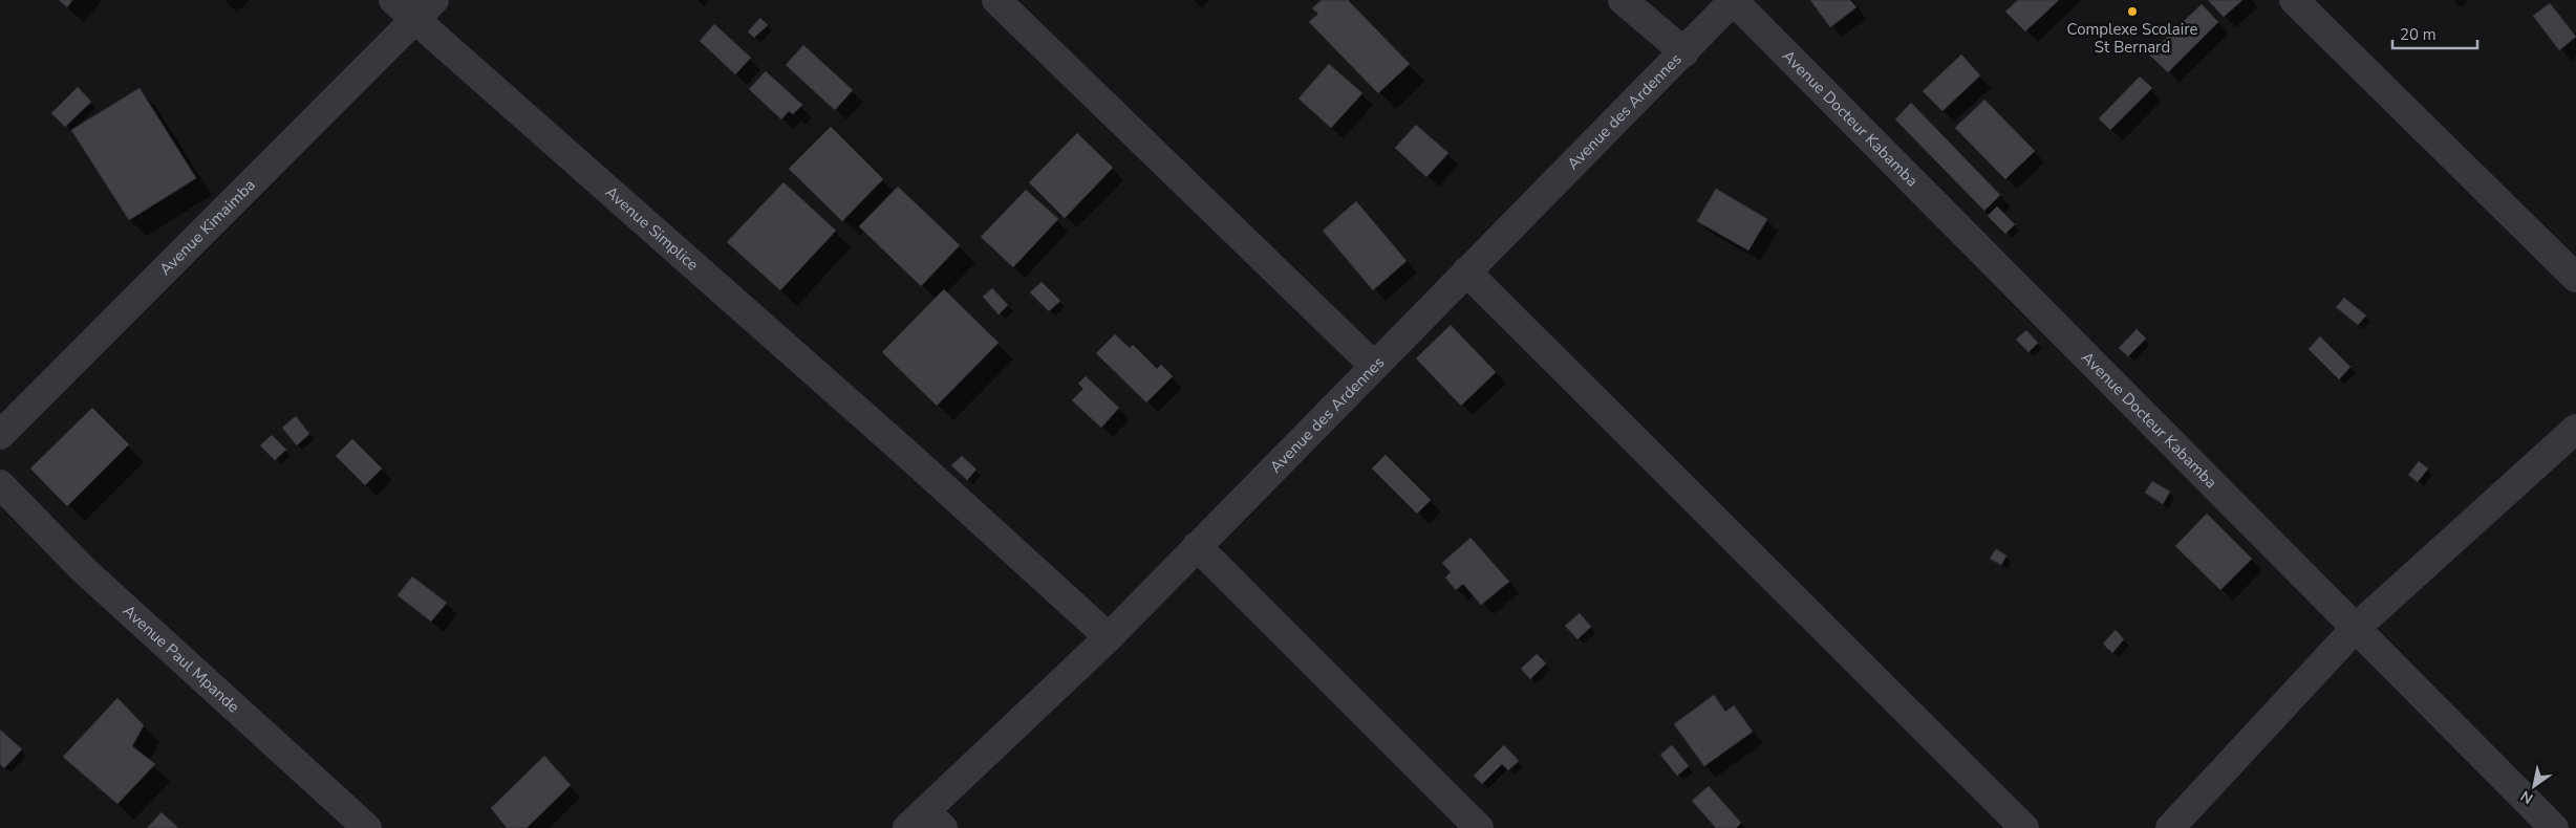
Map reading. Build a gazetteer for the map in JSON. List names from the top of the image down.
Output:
{
  "streets": {
    "street": [
      "Avenue des Ardennes",
      "Avenue Docteur Kabamba",
      "Avenue Kimaimba",
      "Avenue Simplice",
      "Avenue Paul Mpande"
    ]
  },
  "crossings": [
    ["Avenue des Ardennes", "Avenue Docteur Kabamba"],
    ["Avenue des Ardennes", "Avenue Simplice"],
    ["Avenue Kimaimba", "Avenue Simplice"]
  ],
  "places": ["Complexe Scolaire St Bernard"],
  "scale_bar": "20 m",
  "north": "bottom left"
}
